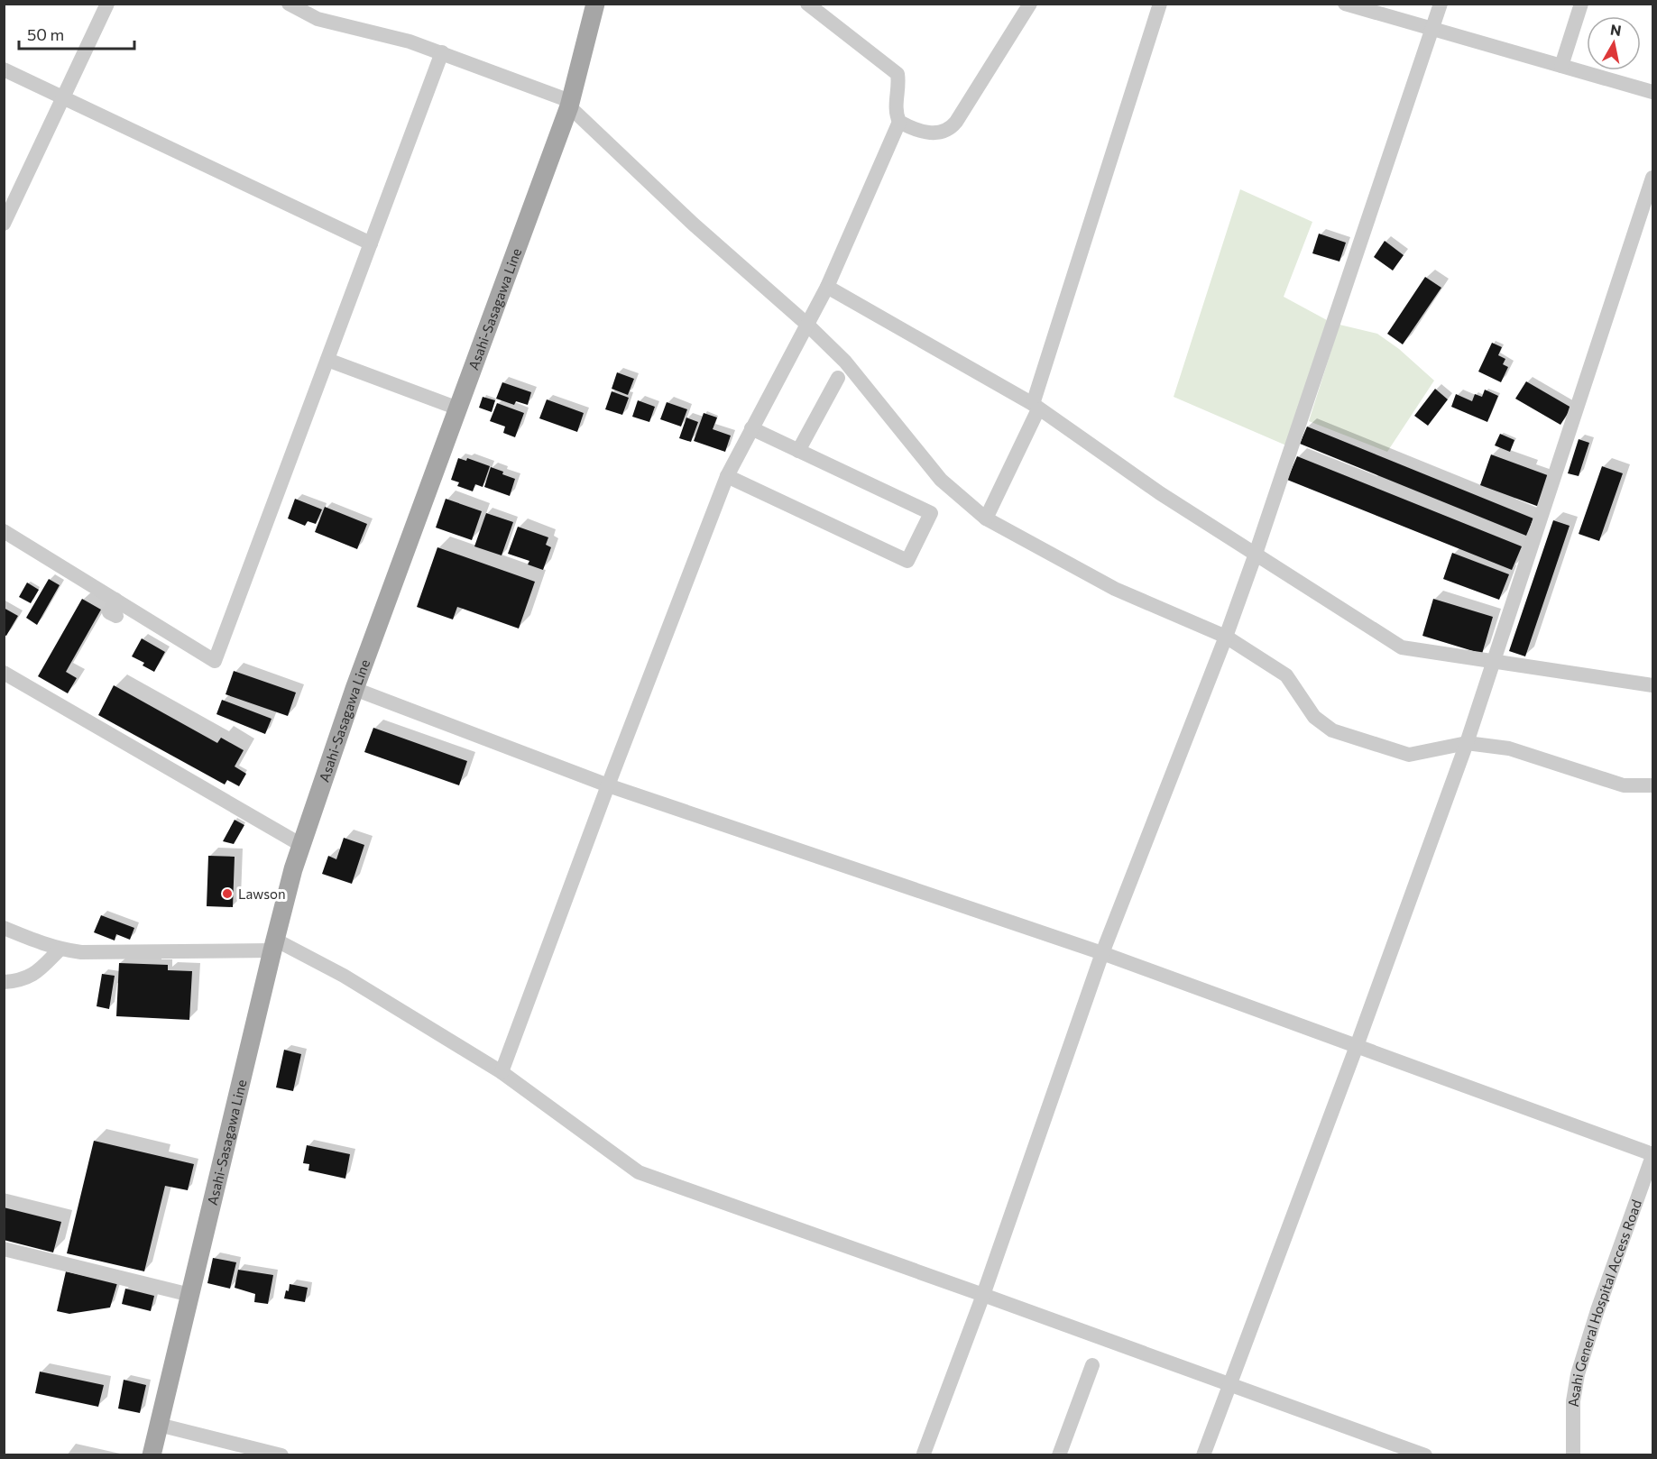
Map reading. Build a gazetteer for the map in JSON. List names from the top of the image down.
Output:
{
  "streets": {
    "main road": ["Asahi-Sasagawa Line"],
    "street": ["Asahi General Hospital Access Road"]
  },
  "places": ["Lawson"],
  "scale_bar": "50 m",
  "north": "top"
}
